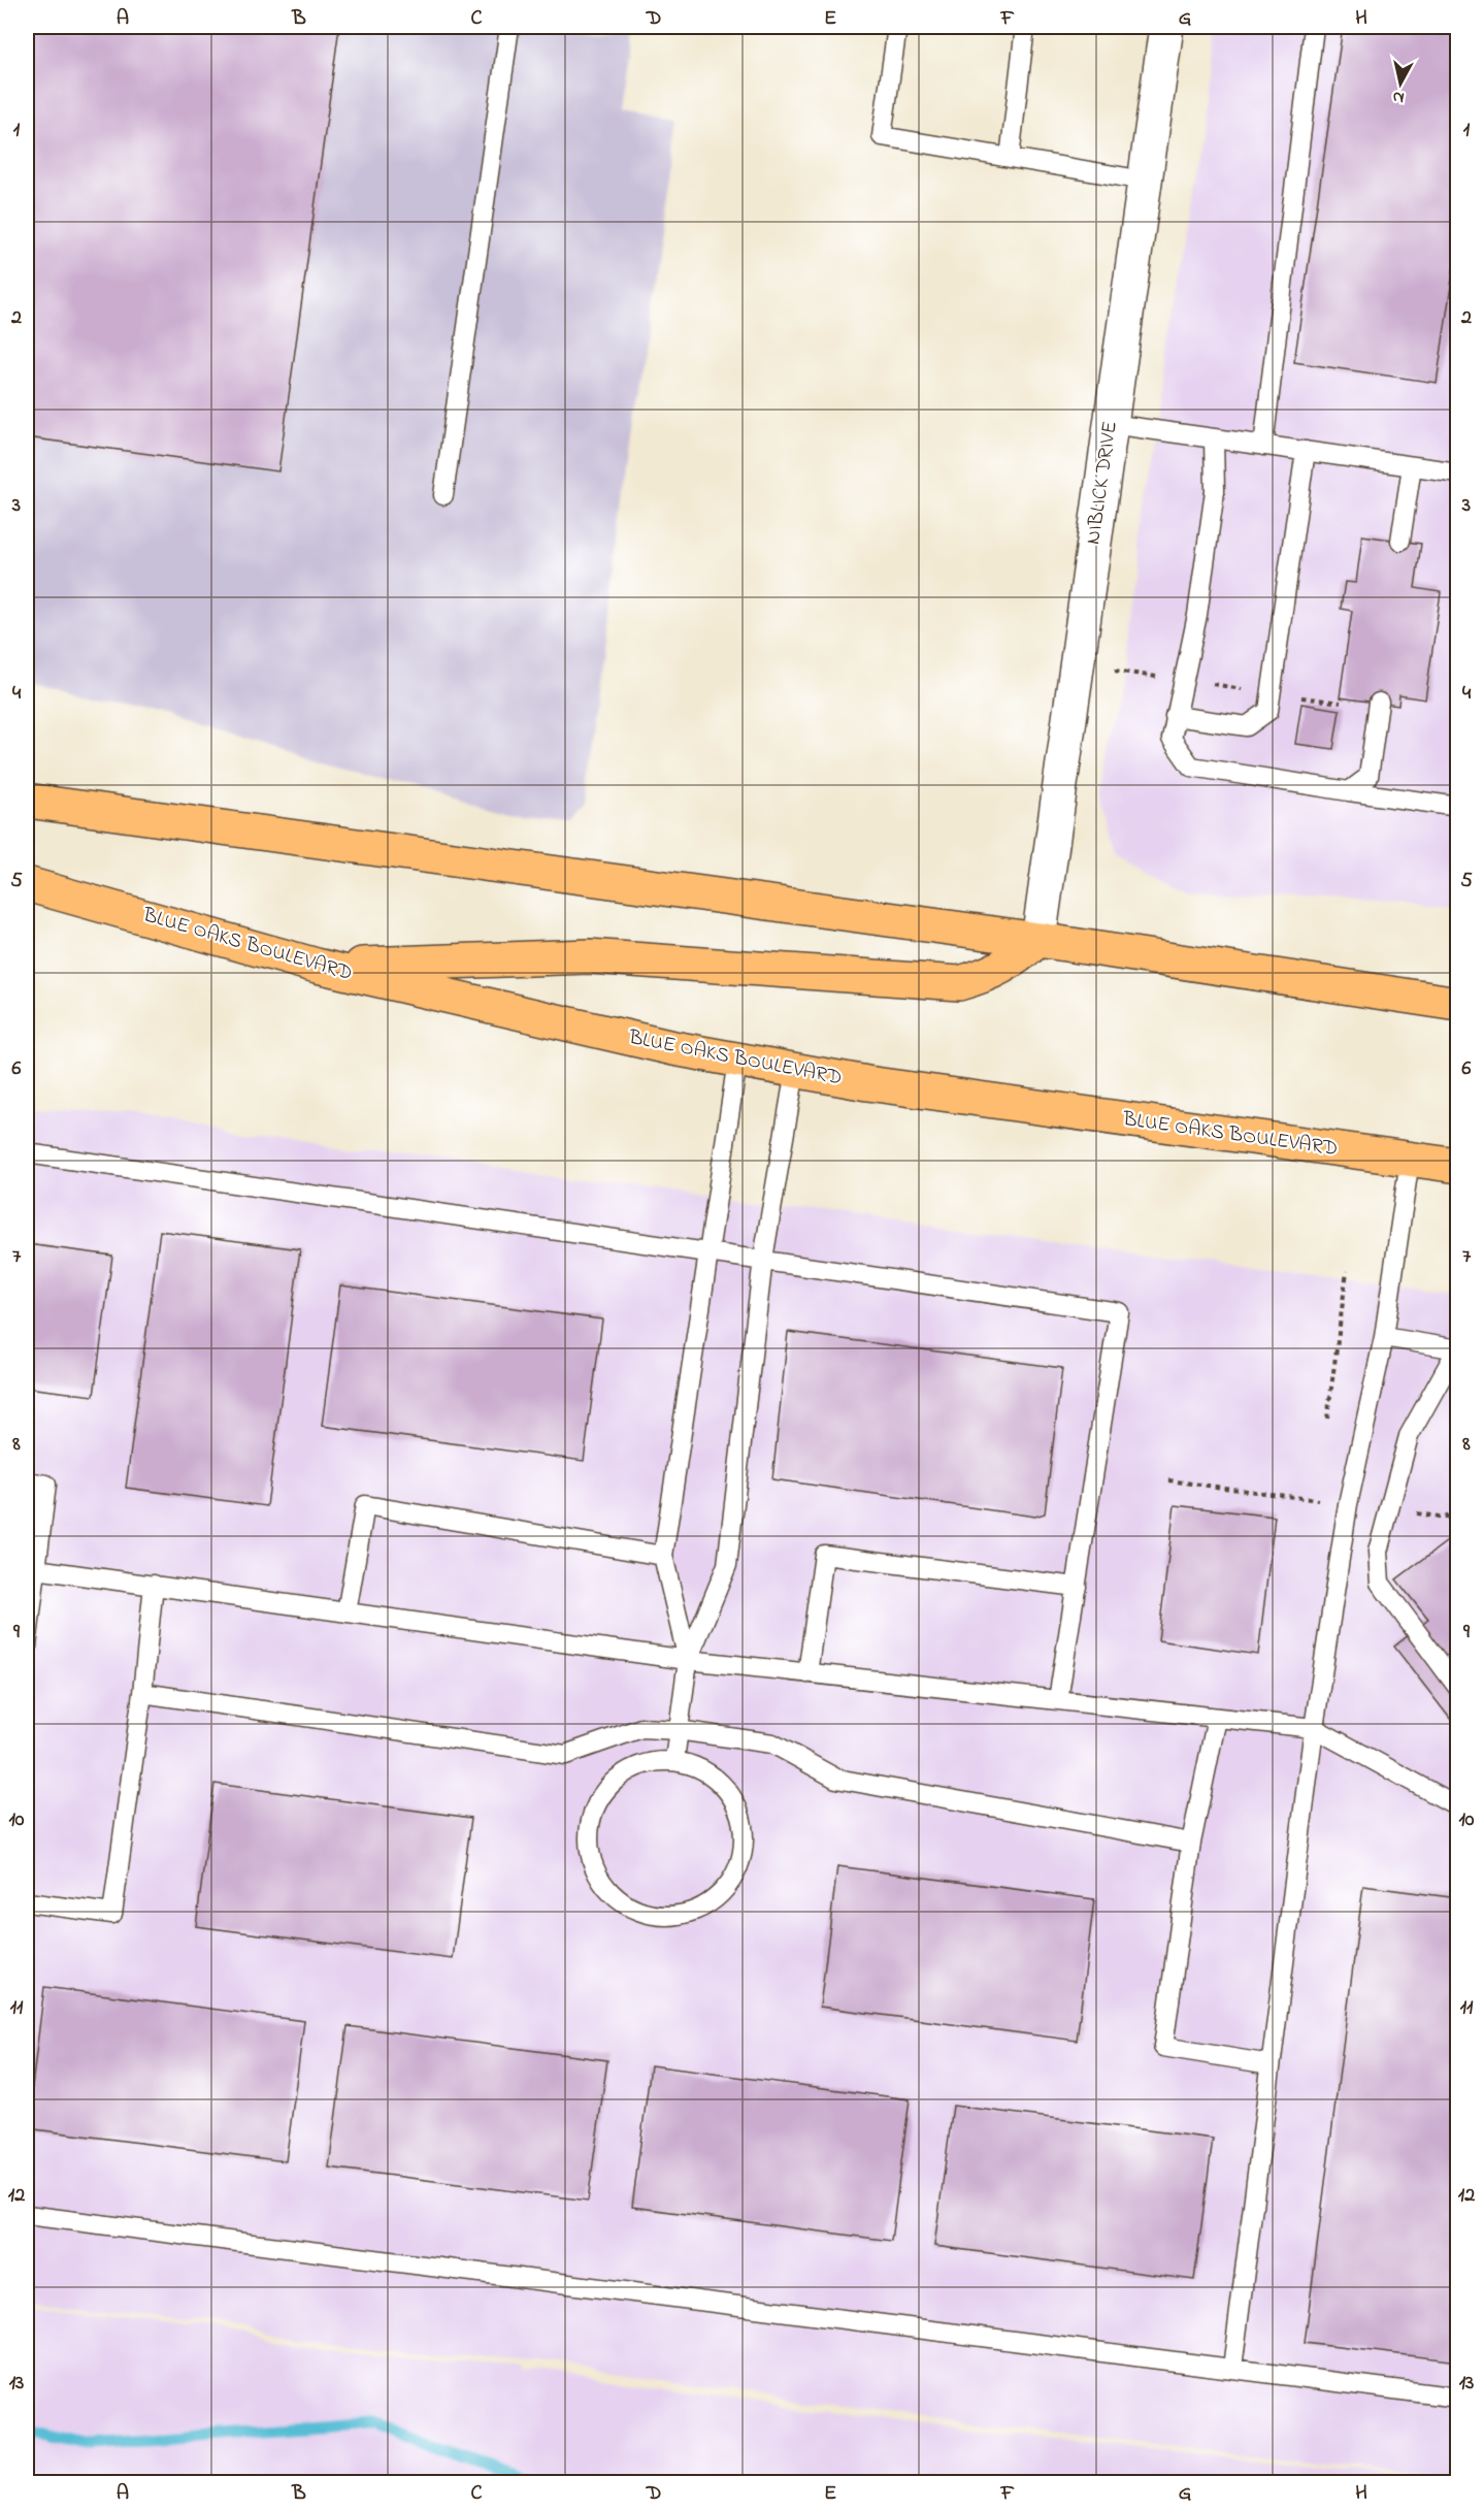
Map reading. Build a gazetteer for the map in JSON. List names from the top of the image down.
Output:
{
  "streets": {
    "main road": ["BLUE OAKS BOULEVARD"],
    "street": ["NIBLICK DRIVE"]
  },
  "north": "bottom",
  "grid": {
    "columns": [
      "A",
      "B",
      "C",
      "D",
      "E",
      "F",
      "G",
      "H"
    ],
    "rows": [
      "1",
      "2",
      "3",
      "4",
      "5",
      "6",
      "7",
      "8",
      "9",
      "10",
      "11",
      "12",
      "13"
    ]
  }
}
